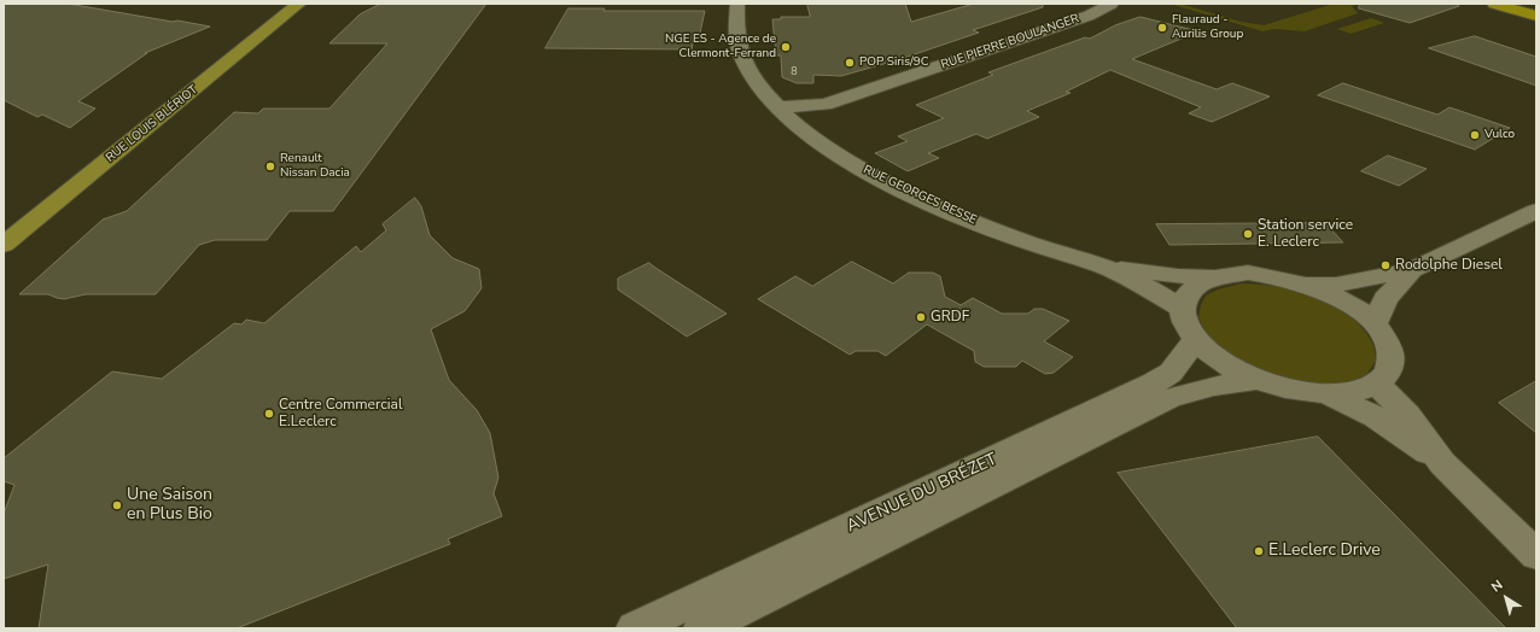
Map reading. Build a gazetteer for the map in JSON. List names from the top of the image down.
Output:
{
  "streets": {
    "main road": ["RUE LOUIS BLÉRIOT"],
    "street": ["RUE PIERRE BOULANGER", "RUE GEORGES BESSE", "AVENUE DU BRÉZET"]
  },
  "crossings": [
    ["RUE PIERRE BOULANGER", "RUE GEORGES BESSE"]
  ],
  "places": [
    "Flauraud - Aurilis Group",
    "NGE ES - Agence de Clermont-Ferrand",
    "POP Siris/9C",
    "Vulco",
    "Renault Nissan Dacia",
    "Station service E. Leclerc",
    "Rodolphe Diesel",
    "GRDF",
    "Centre Commercial E.Leclerc",
    "Une Saison en Plus Bio",
    "E.Leclerc Drive"
  ],
  "house_numbers": ["8"],
  "north": "top left"
}
